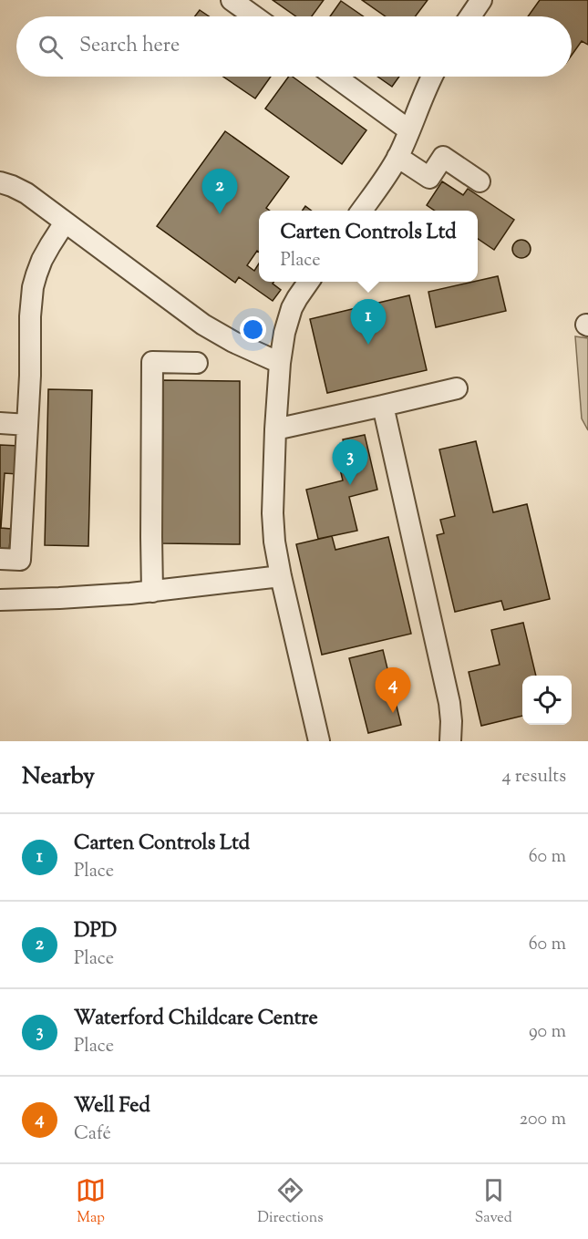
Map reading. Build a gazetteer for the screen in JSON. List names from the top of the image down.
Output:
{
  "page": {
    "search": "Search here",
    "pins": [
      "2",
      "1",
      "3",
      "4"
    ],
    "popup": ["Carten Controls Ltd", "Place"],
    "heading": ["Nearby", "4 results"],
    "list": [
      {
        "mark": "1",
        "name": "Carten Controls Ltd",
        "note": "Place",
        "value": "60 m"
      },
      {
        "mark": "2",
        "name": "DPD",
        "note": "Place",
        "value": "60 m"
      },
      {
        "mark": "3",
        "name": "Waterford Childcare Centre",
        "note": "Place",
        "value": "90 m"
      },
      {
        "mark": "4",
        "name": "Well Fed",
        "note": "Café",
        "value": "200 m"
      }
    ],
    "nav": ["Map", "Directions", "Saved"]
  }
}
